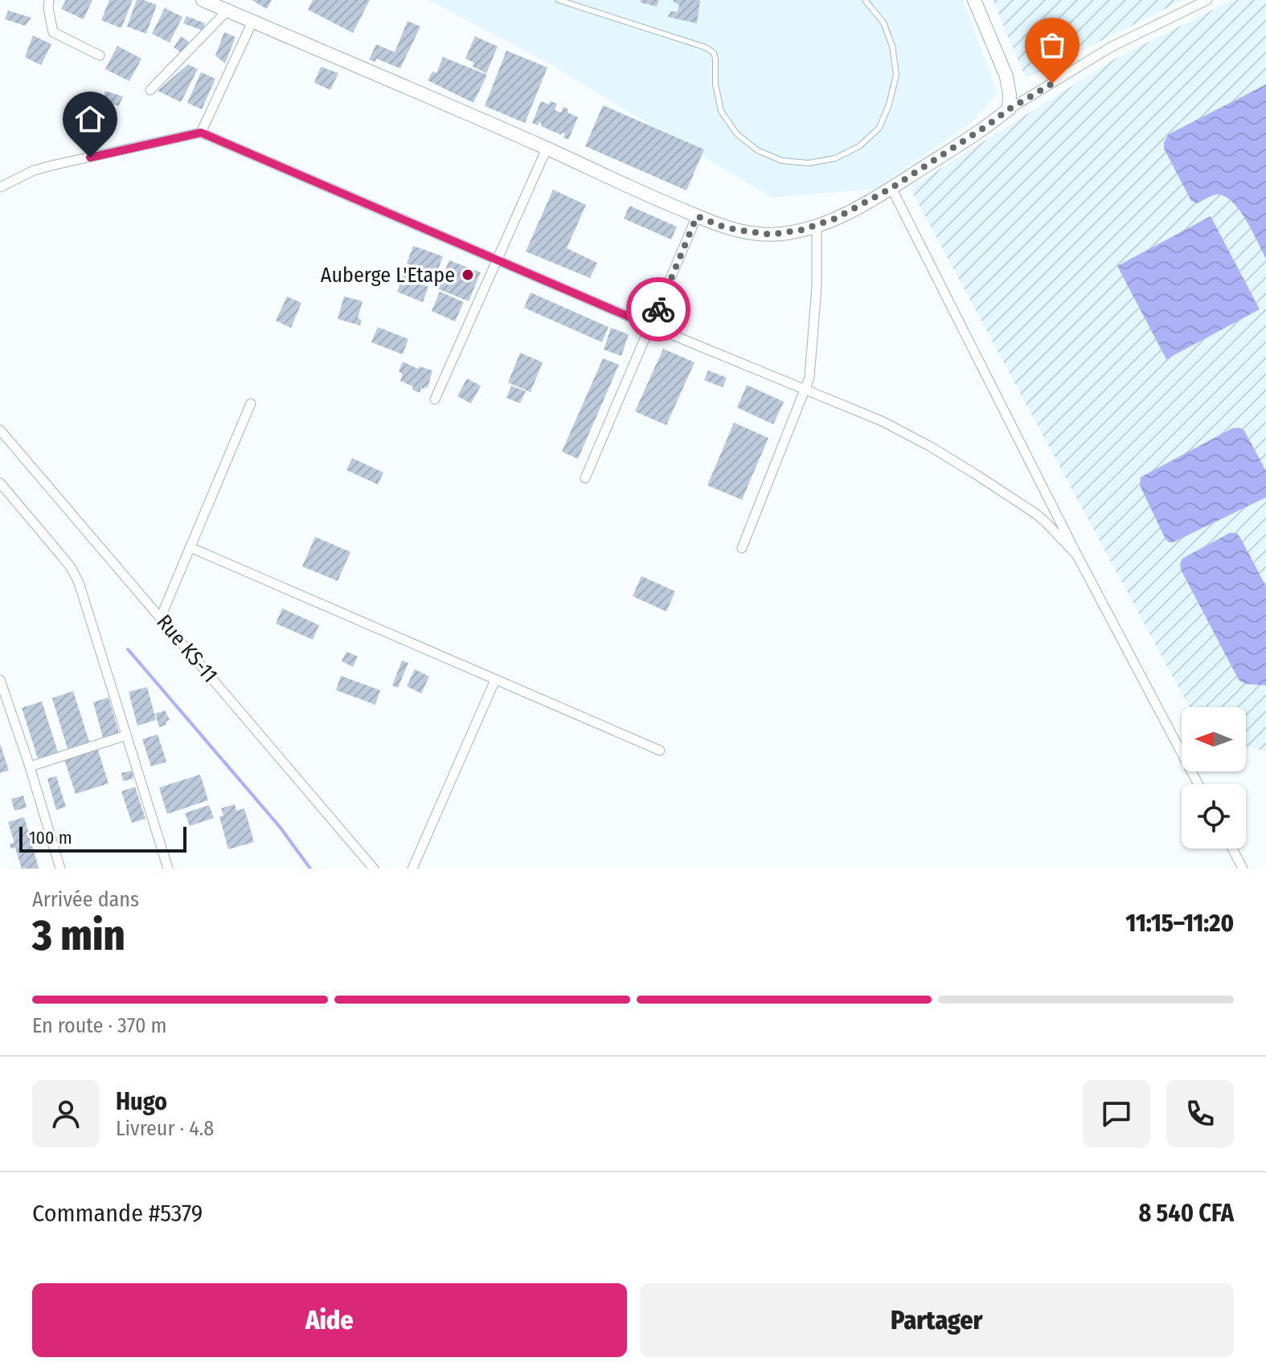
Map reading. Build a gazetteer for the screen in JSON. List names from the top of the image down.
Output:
{
  "streets": {
    "street": ["Rue KS-11"]
  },
  "places": ["Auberge L'Etape"],
  "scale_bar": "100 m",
  "north": "left",
  "page": {
    "scale": "100 m",
    "heading": ["3 min", "Arrivée dans", "11:15–11:20"],
    "panel": [
      "Hugo",
      "Livreur · 4.8",
      "Commande #5379",
      "8 540 CFA"
    ],
    "bar": "En route · 370 m",
    "buttons": ["Aide", "Partager"]
  }
}
